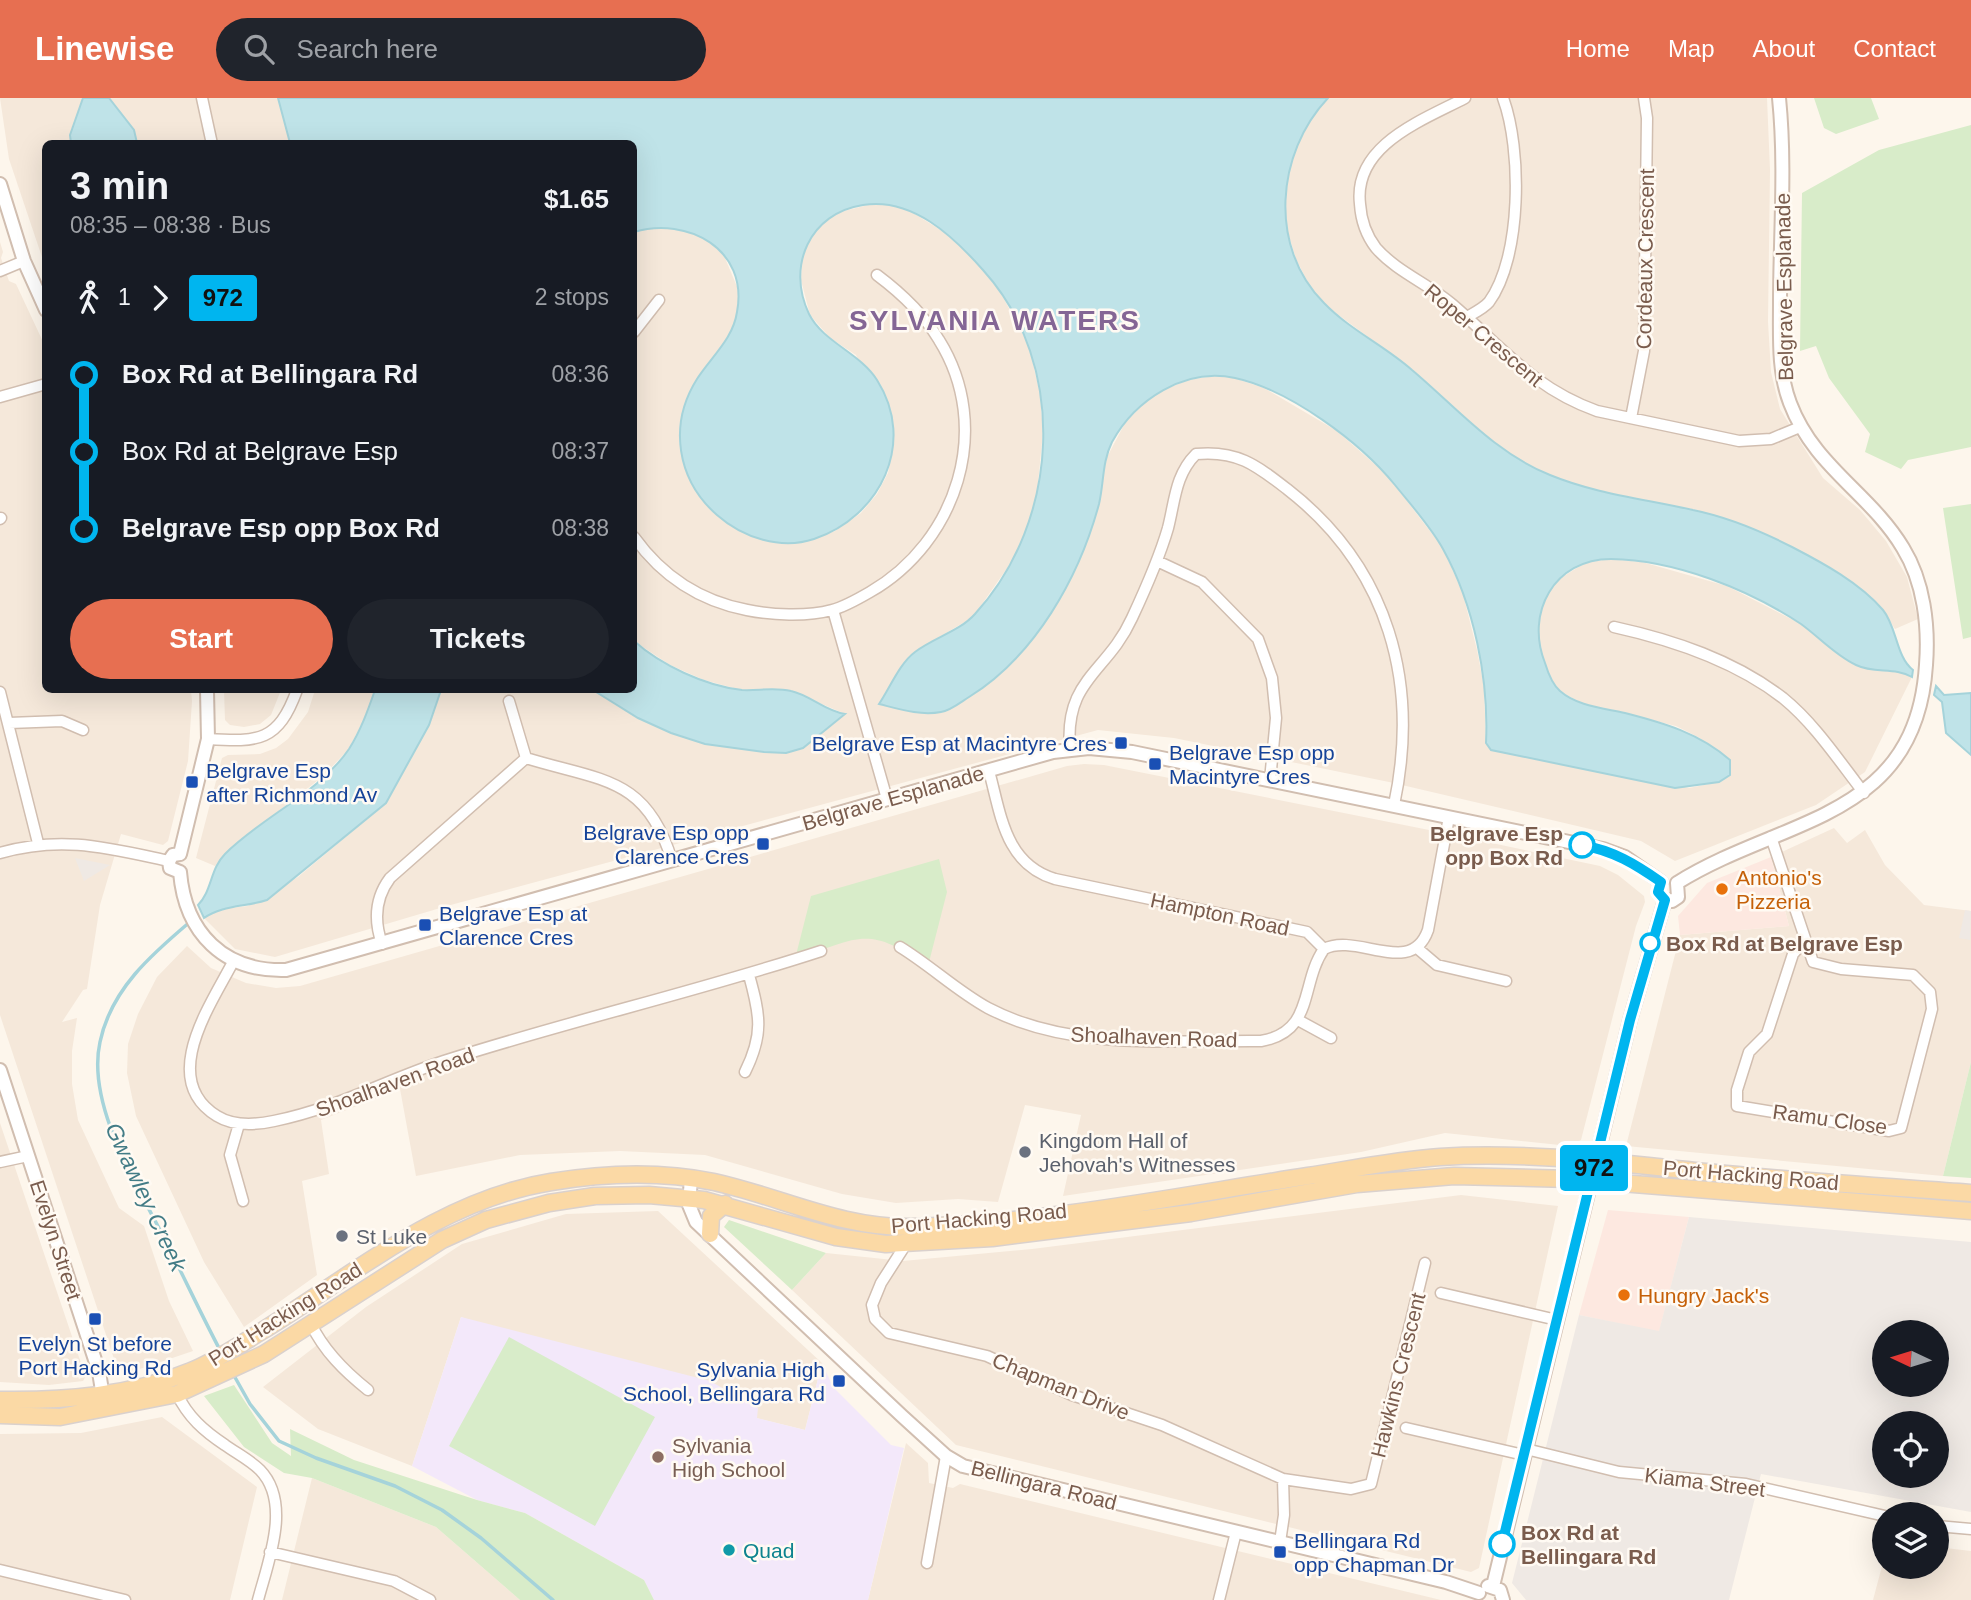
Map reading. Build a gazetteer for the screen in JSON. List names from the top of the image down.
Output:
{
  "streets": {
    "main road": ["Port Hacking Road"],
    "street": [
      "Cordeaux Crescent",
      "Belgrave Esplanade",
      "Roper Crescent",
      "Hampton Road",
      "Shoalhaven Road",
      "Ramu Close",
      "Evelyn Street",
      "Hawkins Crescent",
      "Chapman Drive",
      "Kiama Street",
      "Bellingara Road"
    ]
  },
  "crossings": [
    ["Cordeaux Crescent", "Roper Crescent"],
    ["Belgrave Esplanade", "Roper Crescent"],
    ["Belgrave Esplanade", "Hampton Road"],
    ["Belgrave Esplanade", "Ramu Close"],
    ["Port Hacking Road", "Evelyn Street"],
    ["Port Hacking Road", "Chapman Drive"],
    ["Port Hacking Road", "Bellingara Road"],
    ["Hawkins Crescent", "Chapman Drive"]
  ],
  "districts": ["SYLVANIA WATERS"],
  "water": ["Gwawley Creek"],
  "places": {
    "transit": [
      "Belgrave Esp at Macintyre Cres",
      "Belgrave Esp opp Macintyre Cres",
      "Belgrave Esp after Richmond Av",
      "Belgrave Esp opp Clarence Cres",
      "Belgrave Esp at Clarence Cres",
      "Evelyn St before Port Hacking Rd",
      "Sylvania High School, Bellingara Rd",
      "Bellingara Rd opp Chapman Dr"
    ],
    "other": [
      "Belgrave Esp opp Box Rd",
      "Antonio's Pizzeria",
      "Box Rd at Belgrave Esp",
      "Kingdom Hall of Jehovah's Witnesses",
      "St Luke",
      "Hungry Jack's",
      "Sylvania High School",
      "Box Rd at Bellingara Rd",
      "Quad"
    ]
  },
  "lines": ["bus line 972"],
  "north": "left",
  "page": {
    "header": "Linewise",
    "search": "Search here",
    "nav": [
      "Home",
      "Map",
      "About",
      "Contact"
    ],
    "on_map": "972",
    "heading": ["3 min", "08:35 – 08:38 · Bus", "$1.65"],
    "legs": ["1", "972", "2 stops"],
    "list": [
      {
        "name": "Box Rd at Bellingara Rd",
        "value": "08:36"
      },
      {
        "name": "Box Rd at Belgrave Esp",
        "value": "08:37"
      },
      {
        "name": "Belgrave Esp opp Box Rd",
        "value": "08:38"
      }
    ],
    "buttons": ["Start", "Tickets"]
  }
}
